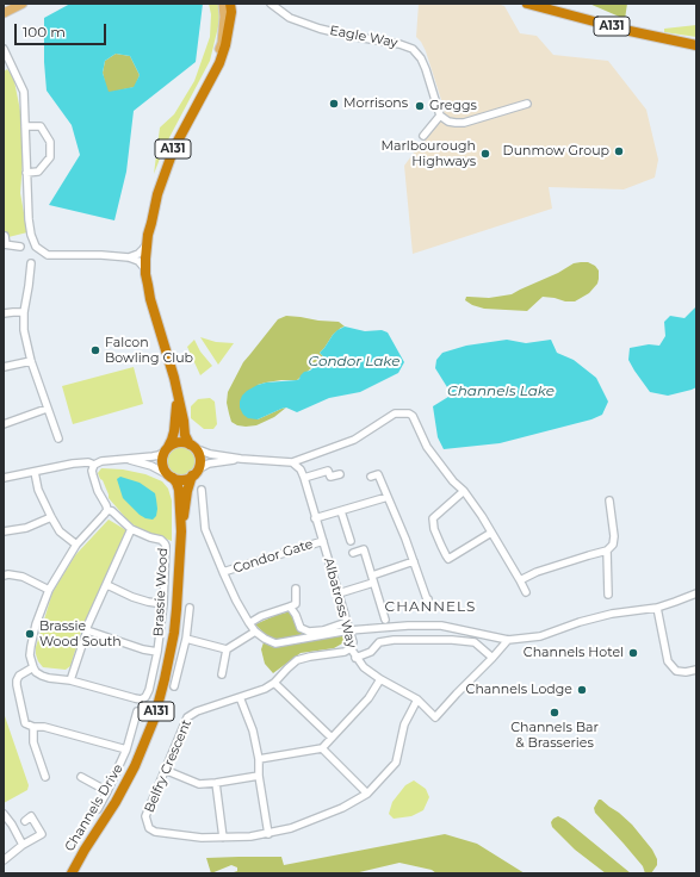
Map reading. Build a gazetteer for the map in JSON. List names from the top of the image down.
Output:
{
  "streets": {
    "highway": ["A131", "Channels Drive"],
    "street": [
      "Eagle Way",
      "Condor Gate",
      "Brassie Wood",
      "Albatross Way",
      "Belfry Crescent"
    ]
  },
  "crossings": [
    ["A131", "Channels Drive"],
    ["Condor Gate", "Albatross Way"],
    ["Albatross Way", "Belfry Crescent"]
  ],
  "districts": ["CHANNELS"],
  "water": ["Condor Lake", "Channels Lake"],
  "places": [
    "Morrisons",
    "Greggs",
    "Dunmow Group",
    "Marlbourough Highways",
    "Falcon Bowling Club",
    "Brassie Wood South",
    "Channels Hotel",
    "Channels Lodge",
    "Channels Bar & Brasseries"
  ],
  "scale_bar": "100 m"
}
